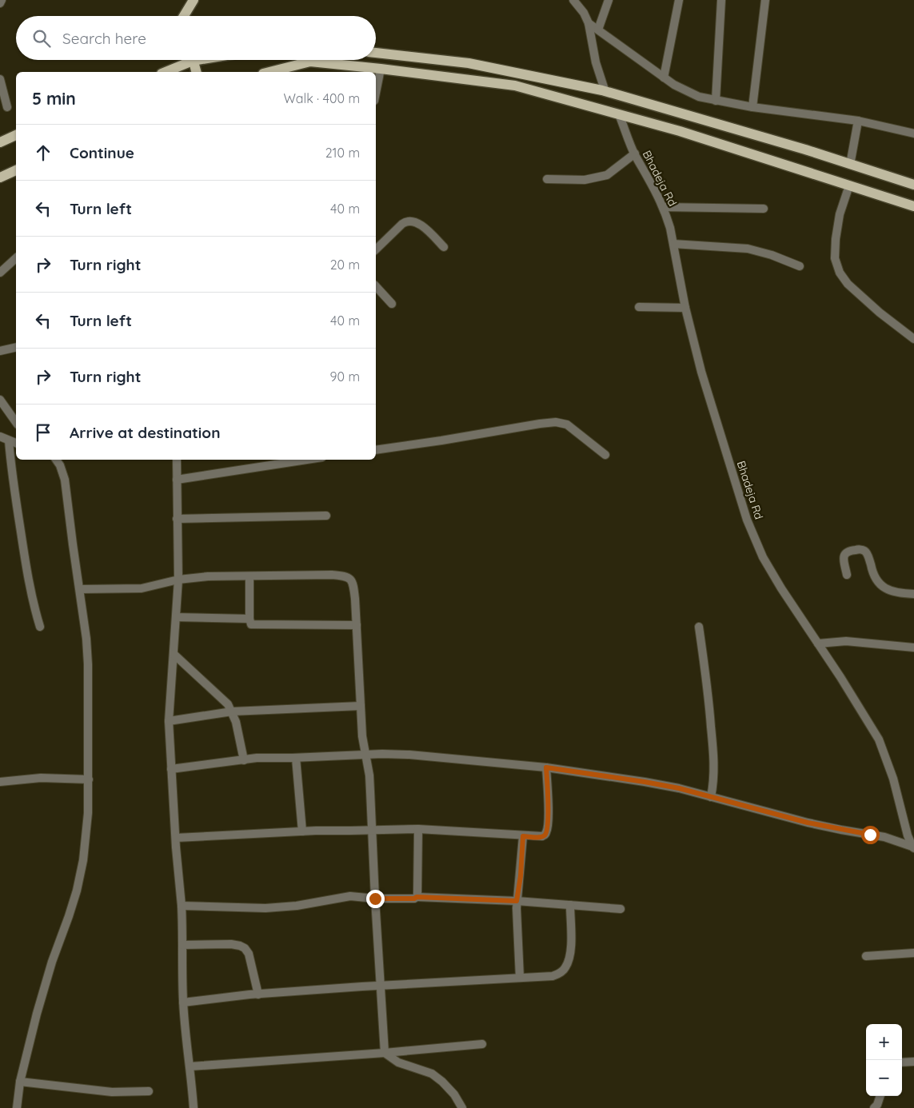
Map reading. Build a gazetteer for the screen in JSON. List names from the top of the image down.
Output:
{
  "streets": {
    "street": ["Bhadeja Rd"]
  },
  "page": {
    "search": "Search here",
    "heading": ["5 min", "Walk · 400 m"],
    "list": [
      ["Continue", "210 m"],
      ["Turn left", "40 m"],
      ["Turn right", "20 m"],
      ["Turn left", "40 m"],
      ["Turn right", "90 m"],
      "Arrive at destination"
    ],
    "map_buttons": ["+", "−"]
  }
}
